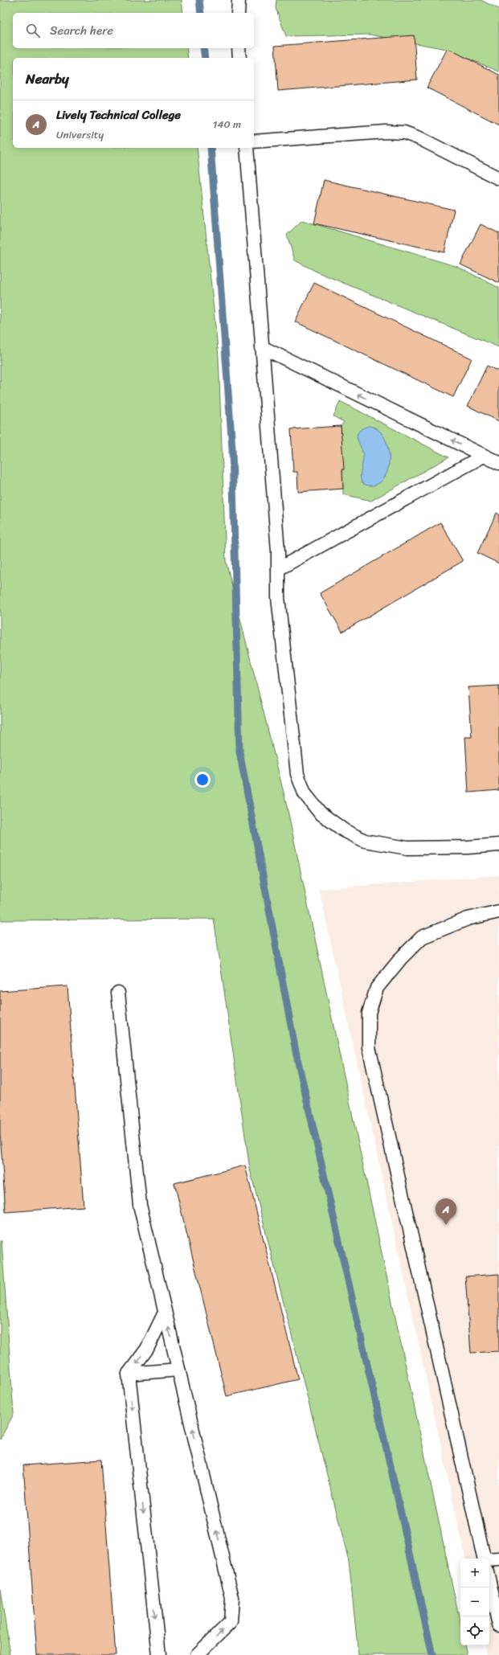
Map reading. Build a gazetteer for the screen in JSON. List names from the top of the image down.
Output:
{
  "page": {
    "search": "Search here",
    "heading": "Nearby",
    "list": [
      {
        "mark": "A",
        "name": "Lively Technical College",
        "note": "University",
        "value": "140 m"
      }
    ],
    "pins": "A",
    "map_buttons": ["+", "−"]
  }
}
